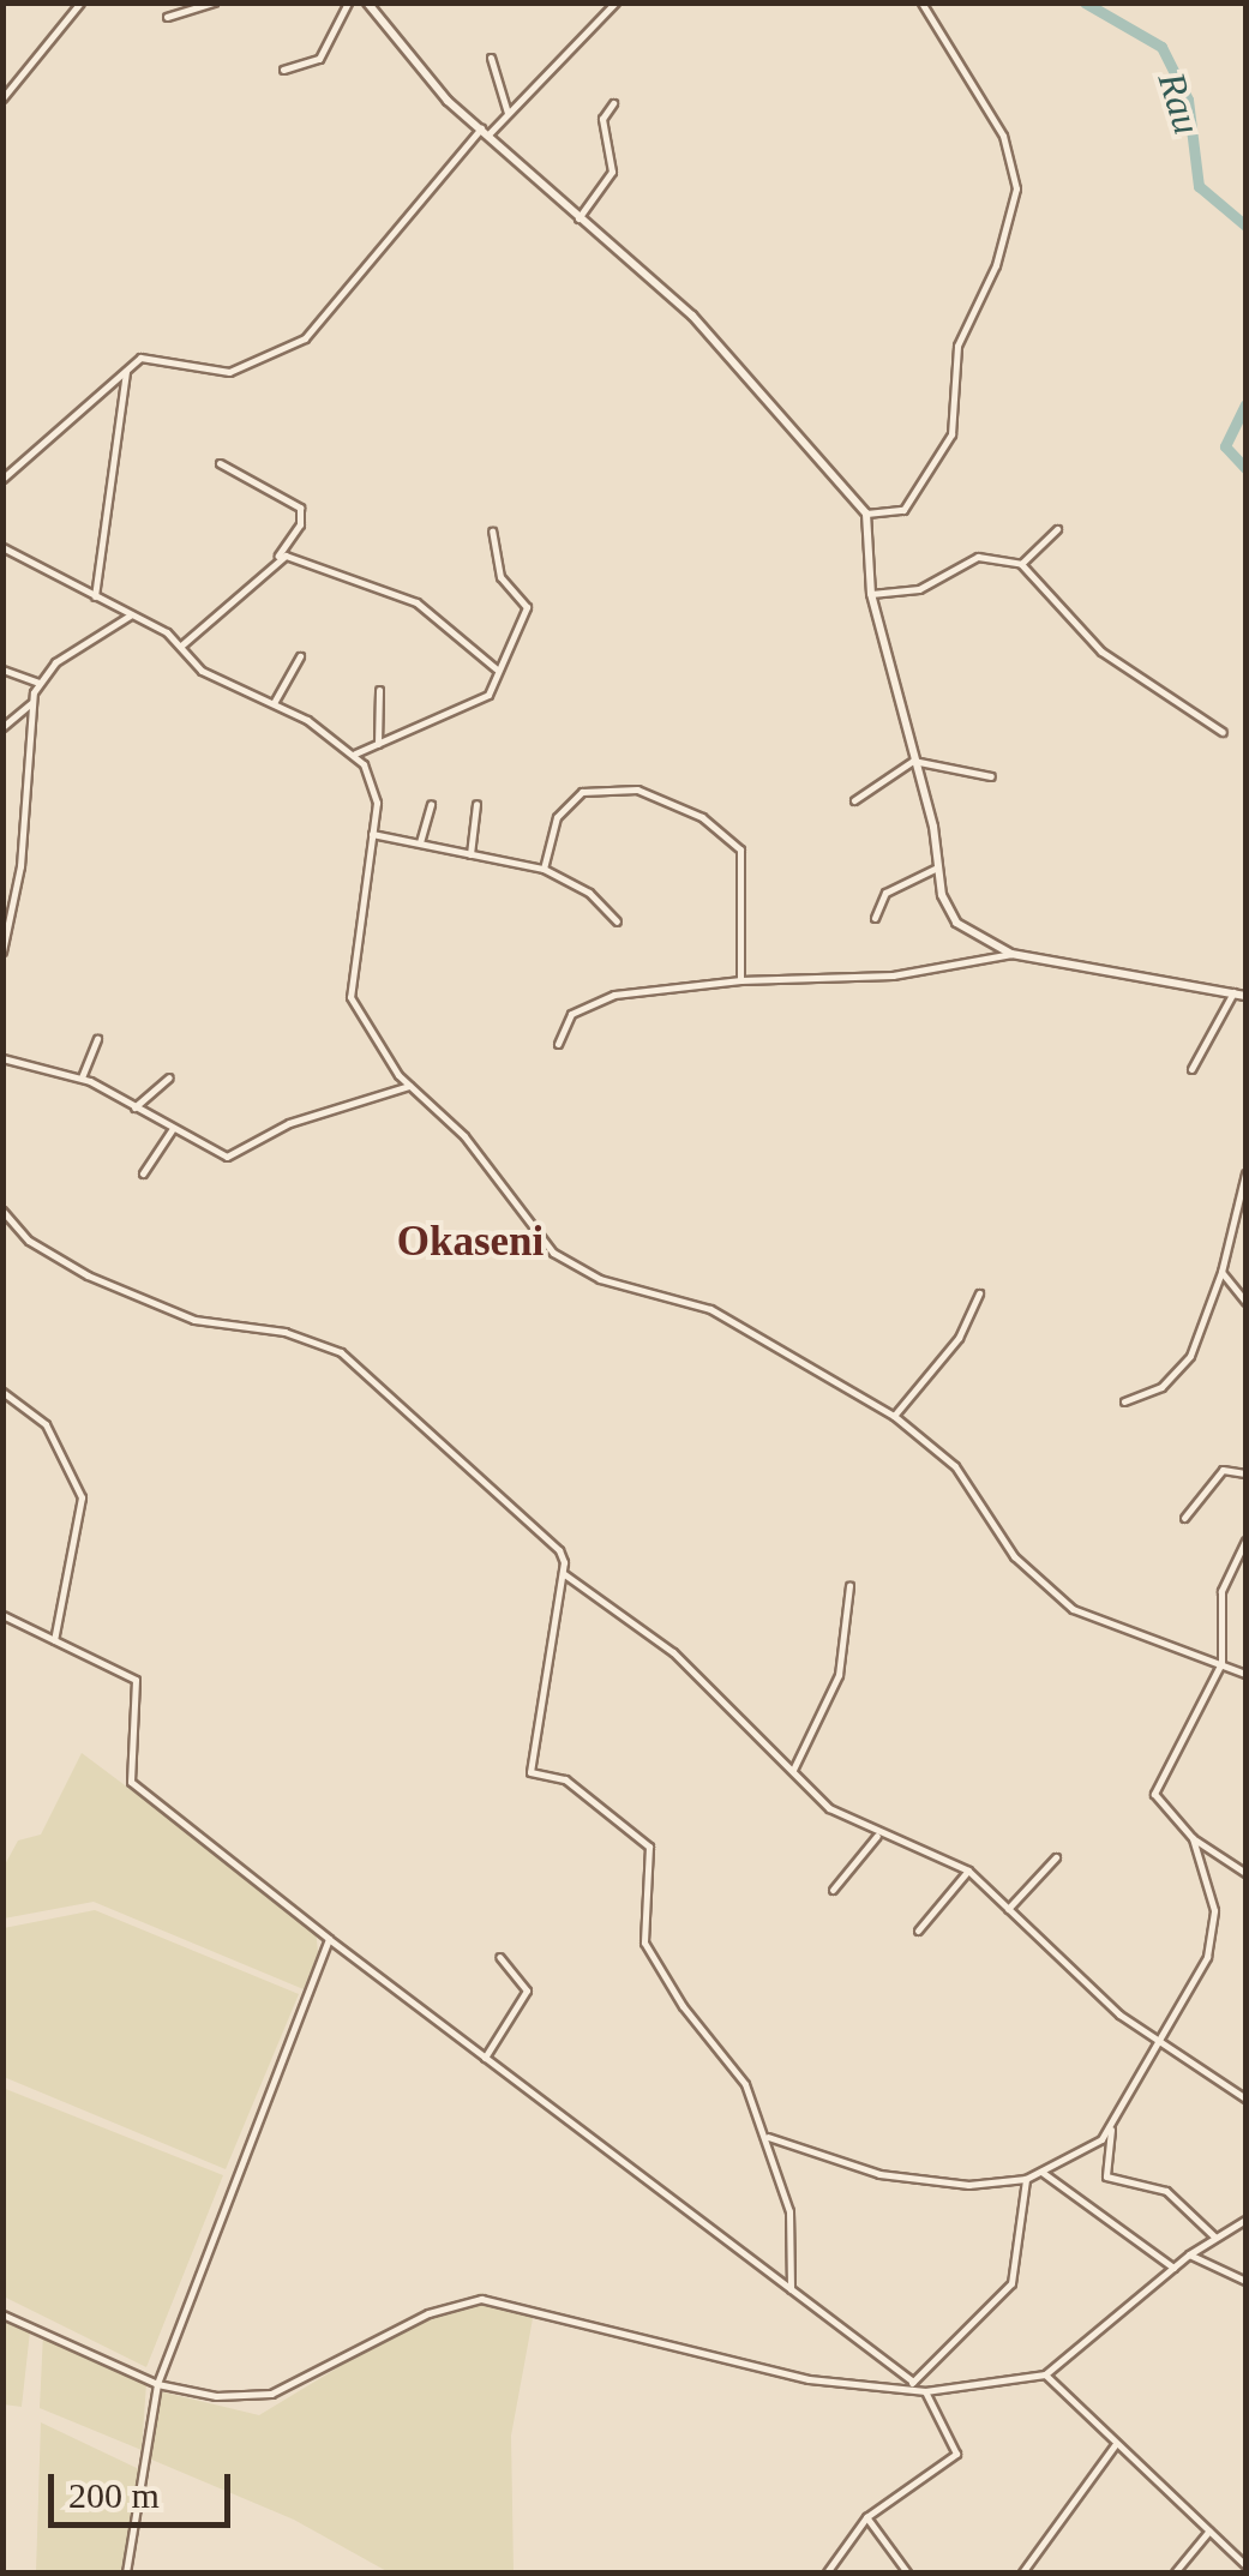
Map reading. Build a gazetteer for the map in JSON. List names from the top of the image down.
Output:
{
  "districts": ["Okaseni"],
  "water": ["Rau"],
  "scale_bar": "200 m"
}
